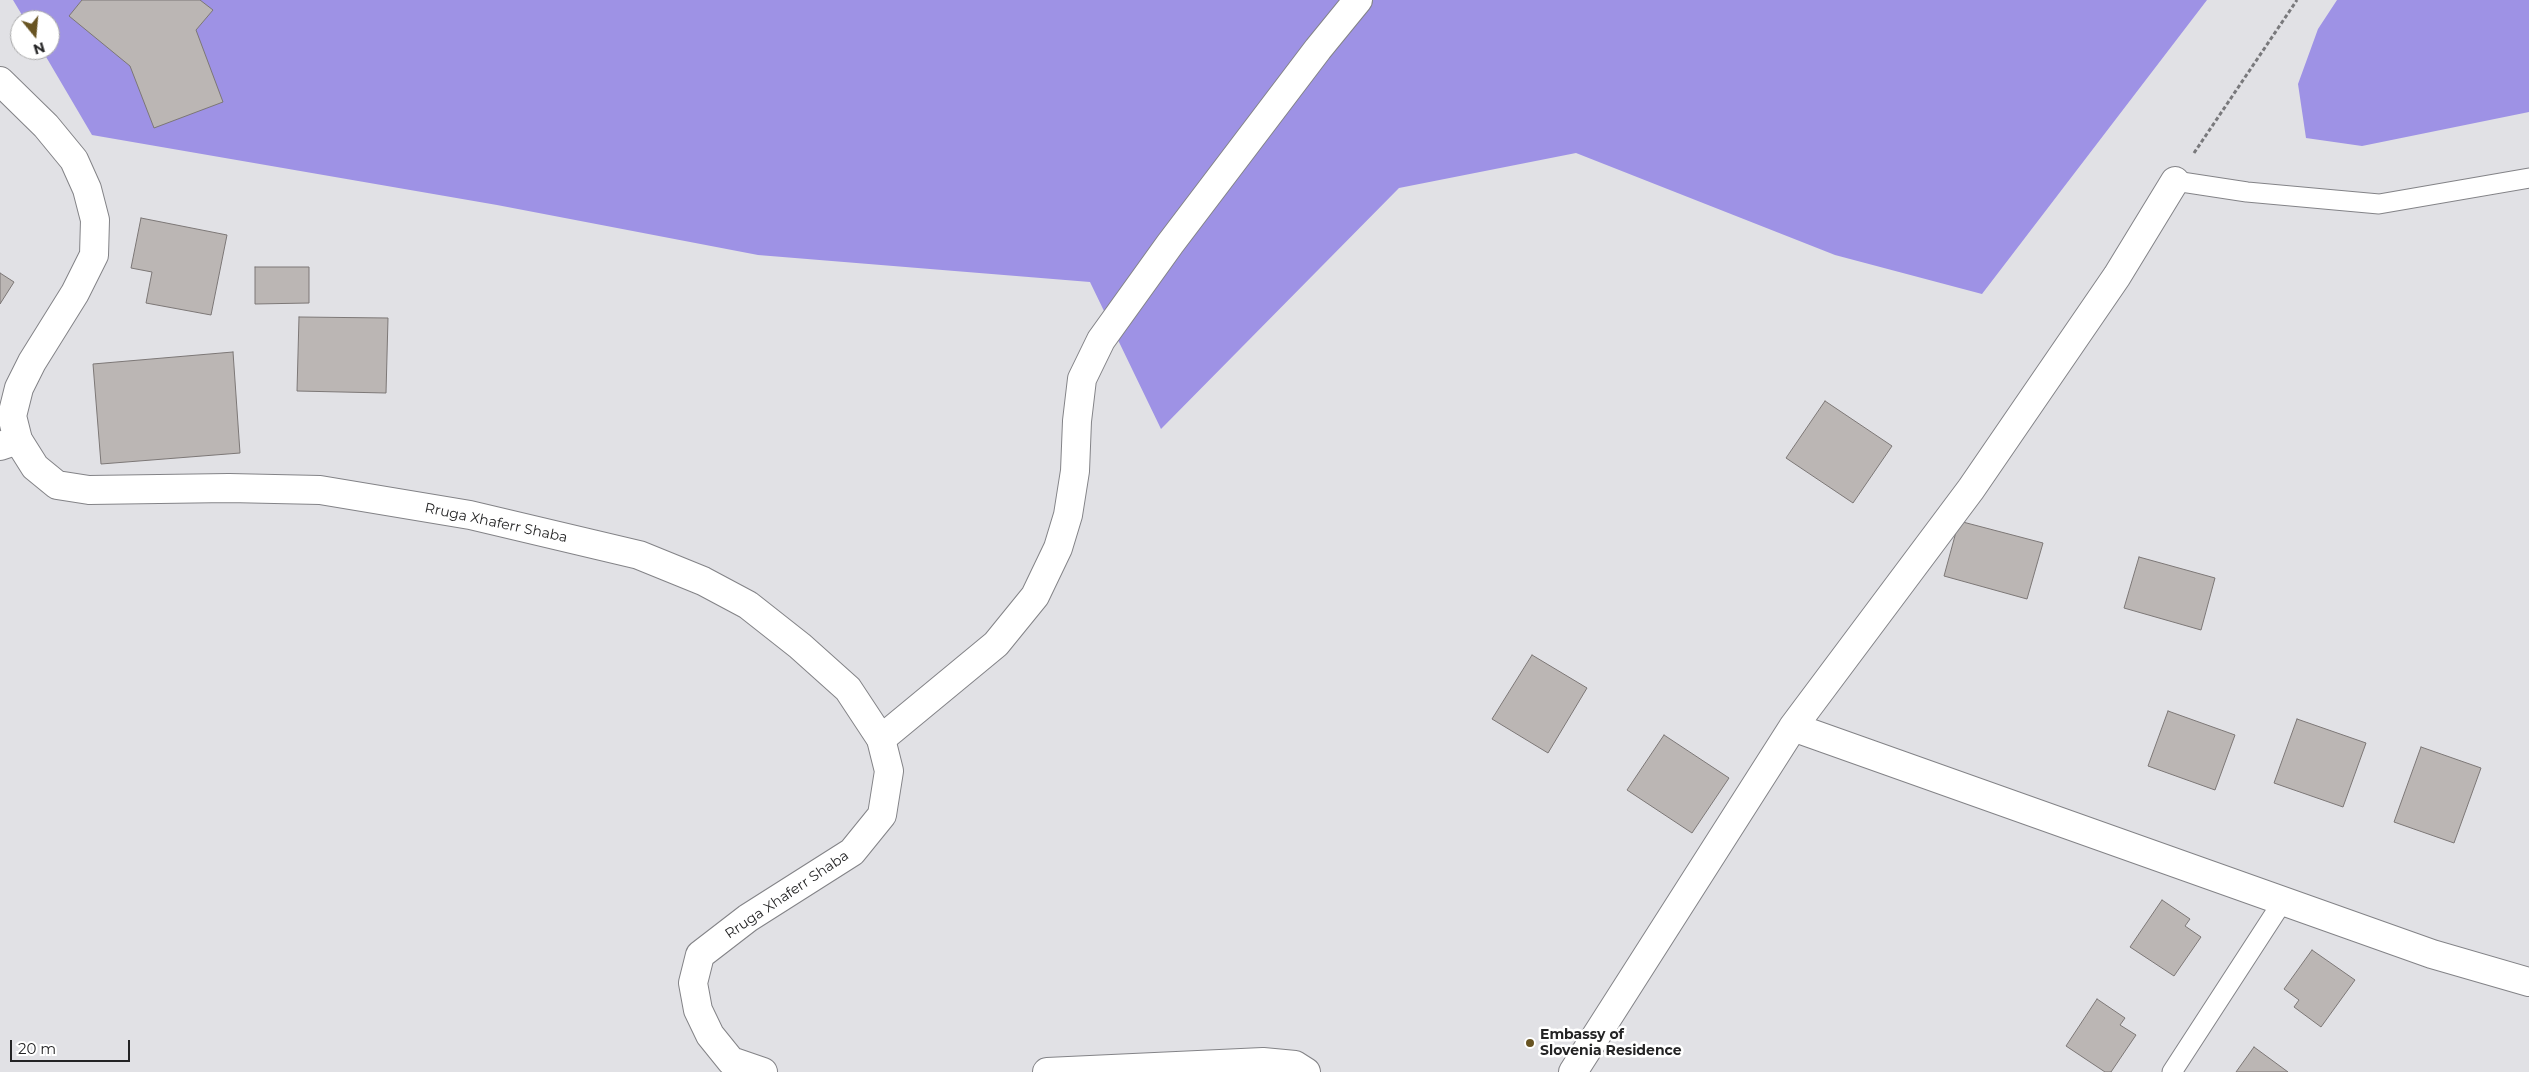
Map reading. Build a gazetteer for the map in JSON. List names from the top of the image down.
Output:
{
  "streets": {
    "street": ["Rruga Xhaferr Shaba"]
  },
  "places": ["Embassy of Slovenia Residence"],
  "scale_bar": "20 m",
  "north": "bottom"
}
